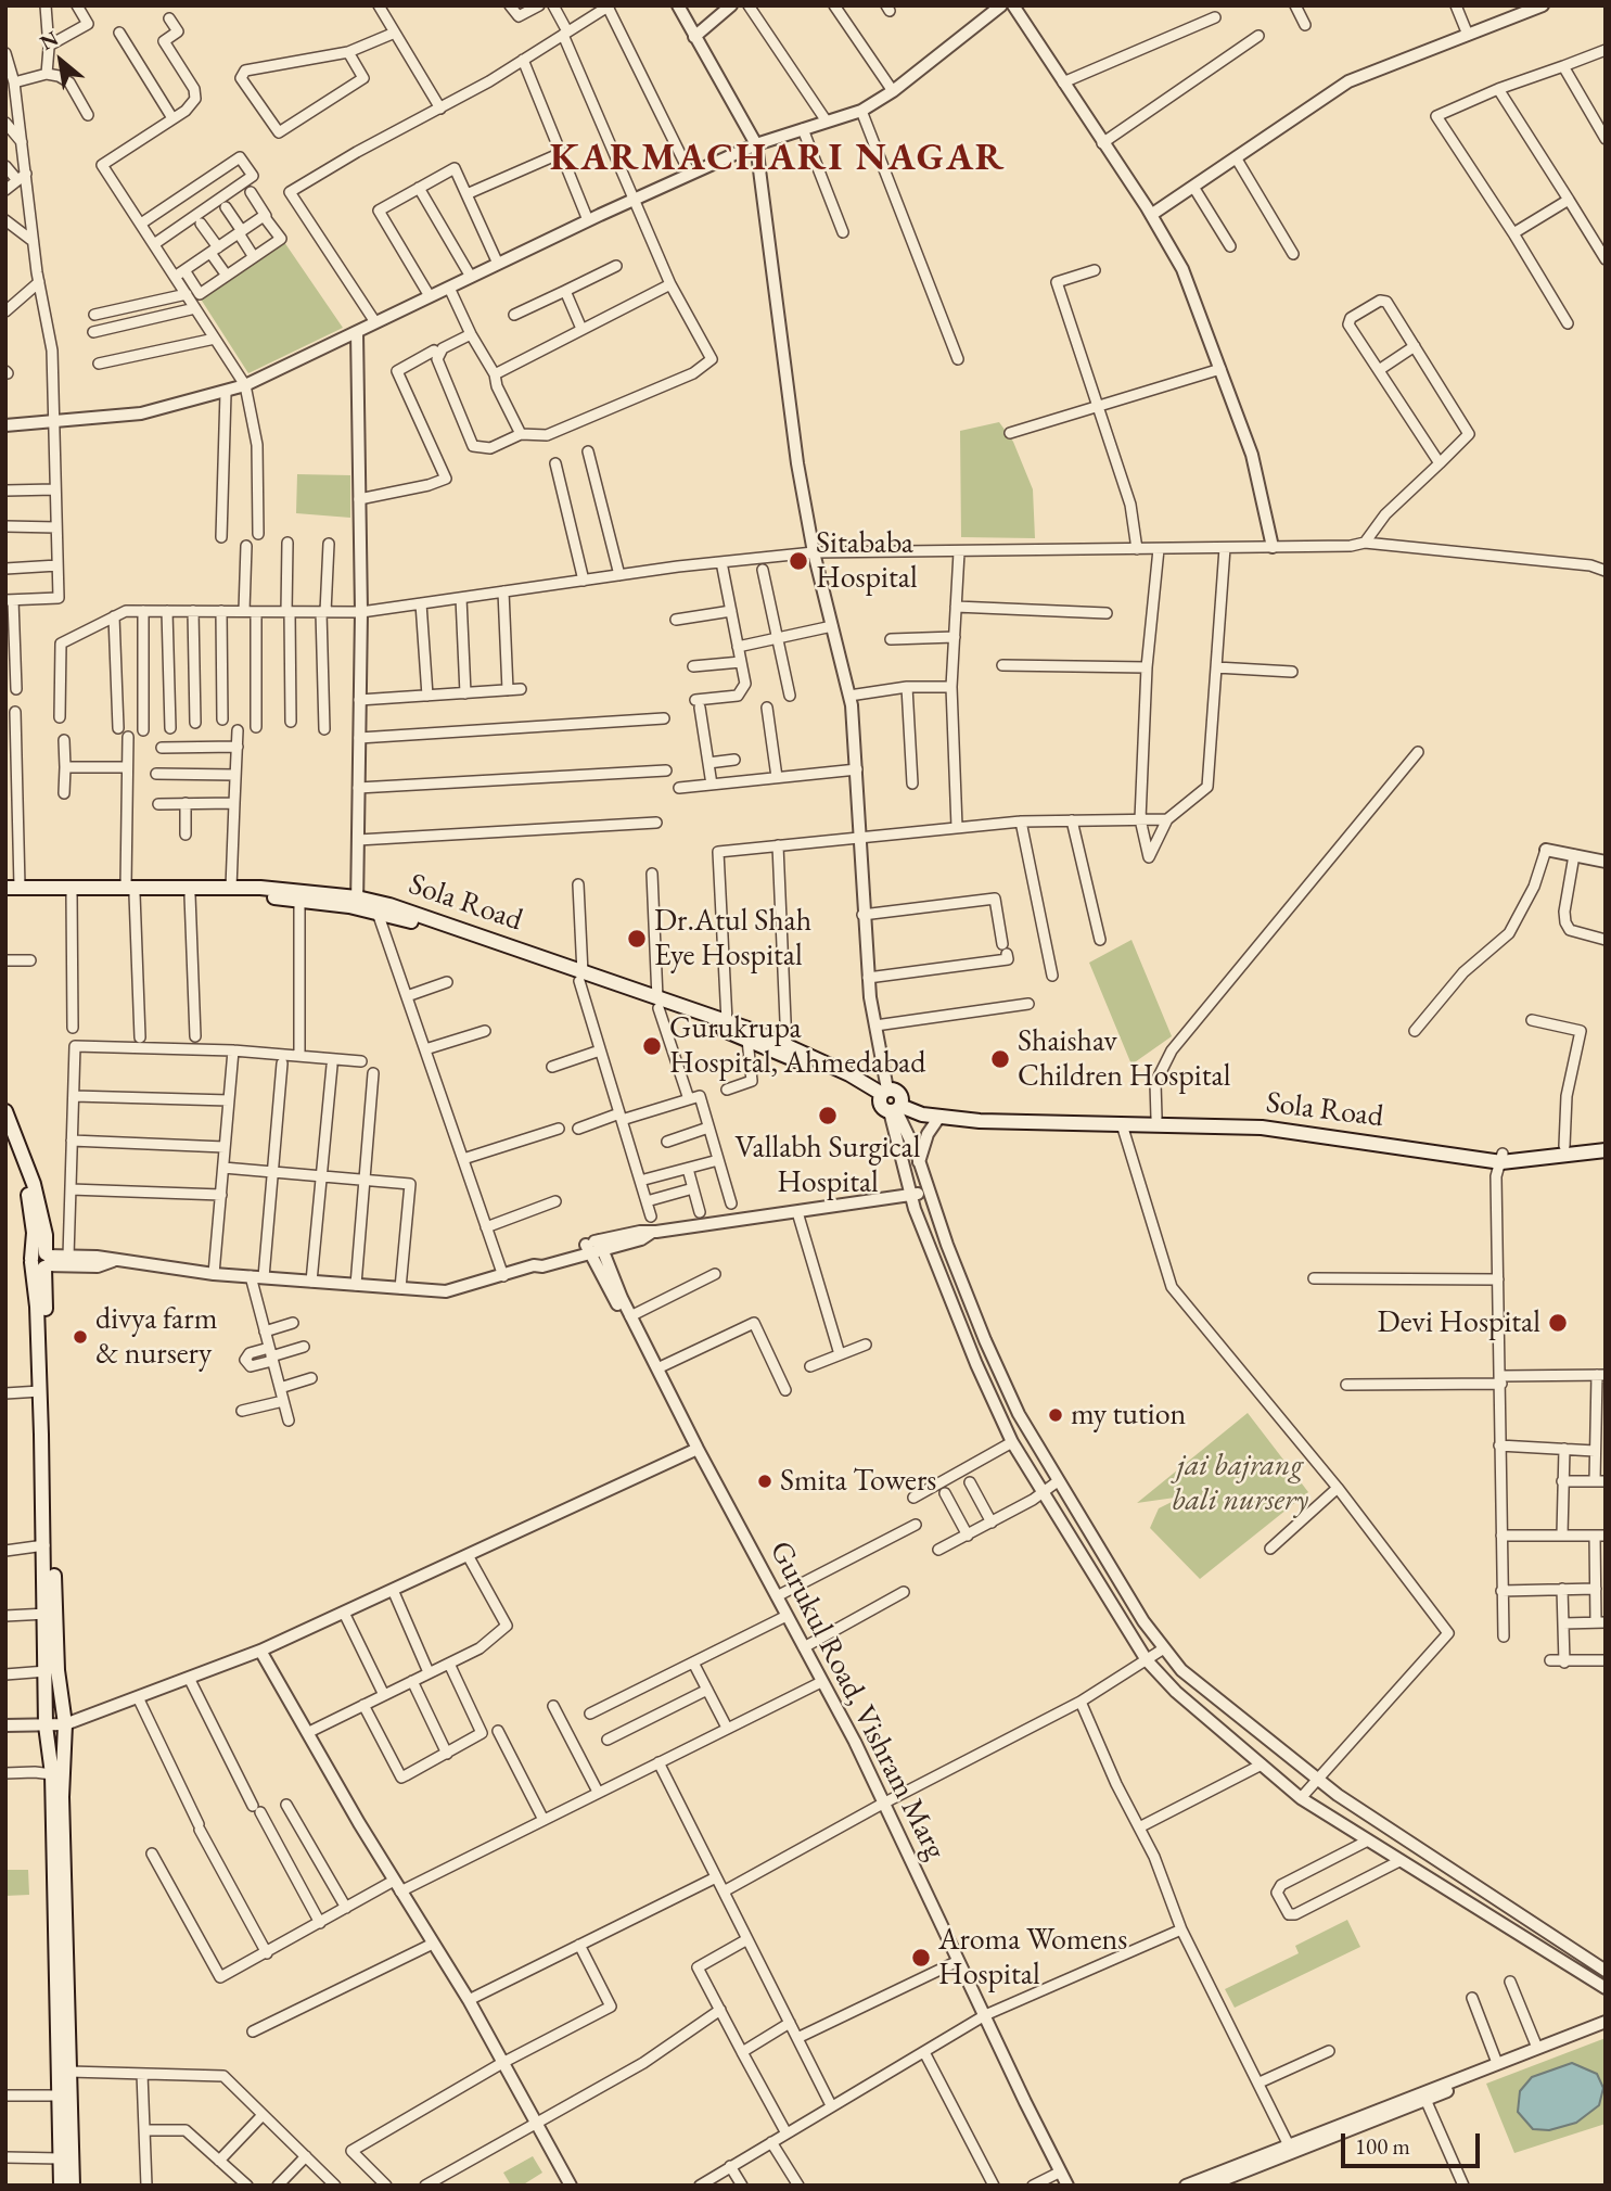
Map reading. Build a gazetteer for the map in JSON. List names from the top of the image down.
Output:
{
  "streets": {
    "main road": ["Sola Road"],
    "street": ["Gurukul Road, Vishram Marg"]
  },
  "districts": ["KARMACHARI NAGAR"],
  "parks": ["jai bajrang bali nursery"],
  "places": [
    "Sitababa Hospital",
    "Dr.Atul Shah Eye Hospital",
    "Gurukrupa Hospital, Ahmedabad",
    "Shaishav Children Hospital",
    "Vallabh Surgical Hospital",
    "Devi Hospital",
    "divya farm & nursery",
    "my tution",
    "Smita Towers",
    "Aroma Womens Hospital"
  ],
  "scale_bar": "100 m",
  "north": "top left"
}
